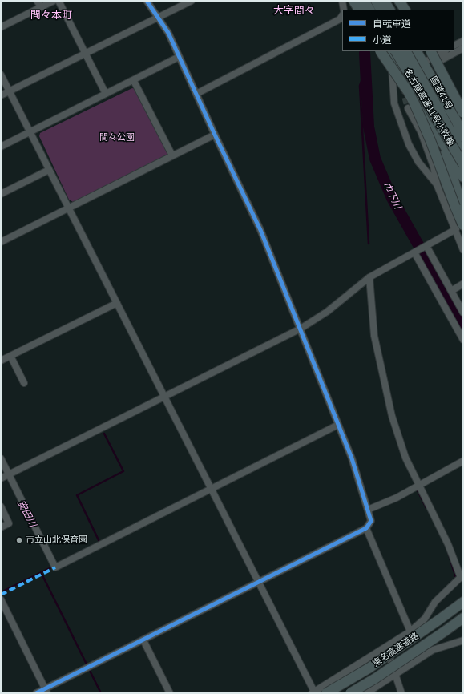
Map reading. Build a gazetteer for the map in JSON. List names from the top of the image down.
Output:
{
  "streets": {
    "highway": ["国道41号", "名古屋高速11号小牧線", "東名高速道路"]
  },
  "districts": ["大字間々", "間々本町"],
  "water": ["巾下川", "安田川"],
  "parks": ["間々公園"],
  "places": ["市立山北保育園"],
  "legend": ["自転車道", "小道"]
}
